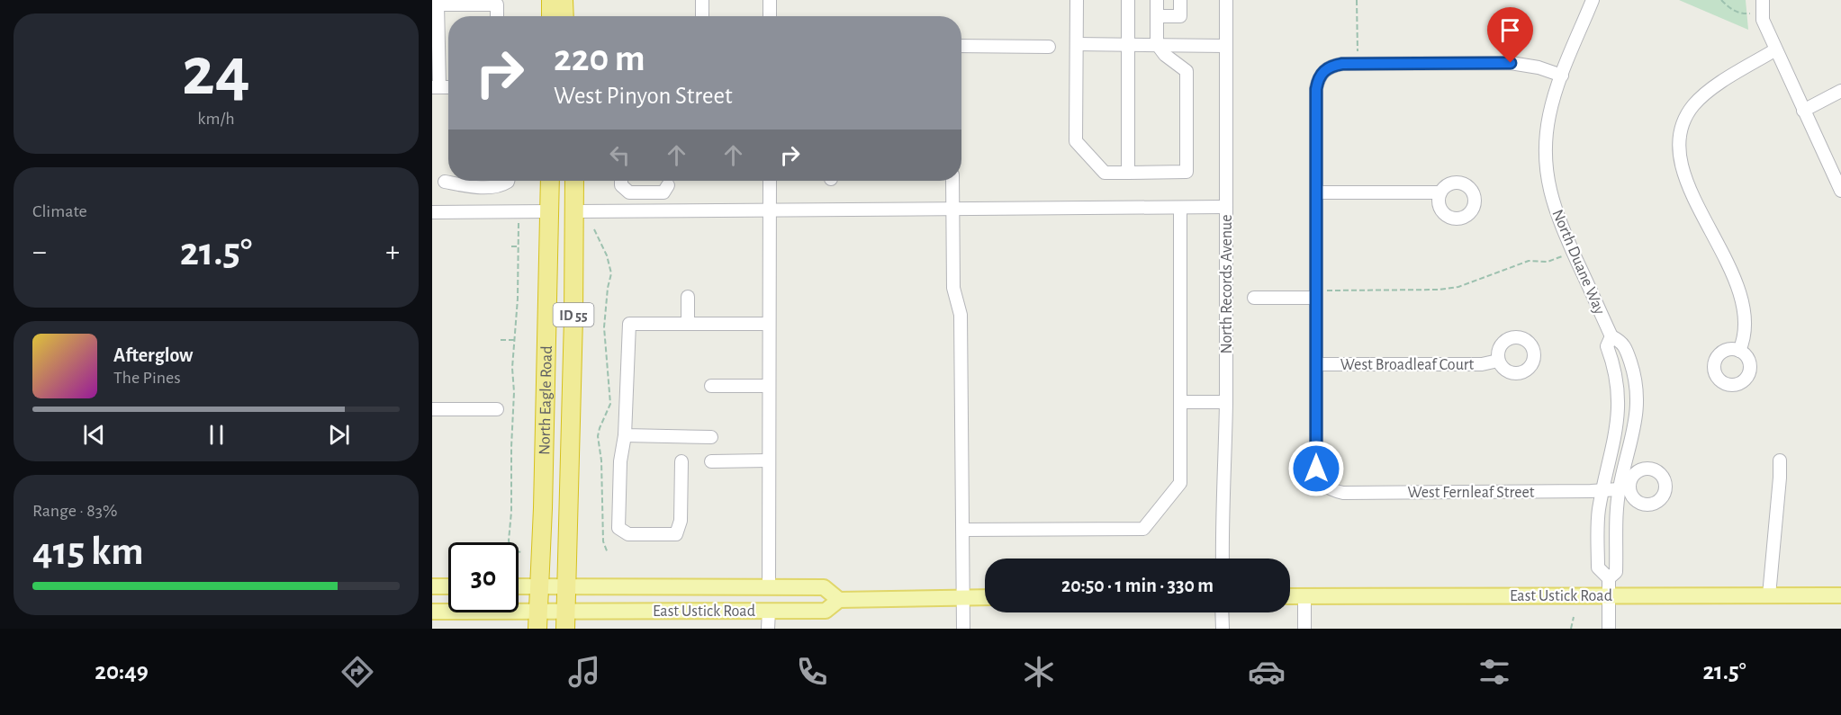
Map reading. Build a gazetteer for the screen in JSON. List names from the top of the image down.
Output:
{
  "streets": {
    "highway": ["ID 55", "North Eagle Road"],
    "main road": ["East Ustick Road"],
    "street": [
      "North Duane Way",
      "North Records Avenue",
      "West Broadleaf Court",
      "West Fernleaf Street"
    ]
  },
  "crossings": [
    ["North Duane Way", "West Fernleaf Street"],
    ["North Duane Way", "East Ustick Road"],
    ["West Broadleaf Court", "West Fernleaf Street"],
    ["North Eagle Road", "East Ustick Road"]
  ],
  "page": {
    "tile": [
      ["24", "km/h"],
      "Climate",
      ["Range · 83%", "415 km"]
    ],
    "turn": ["220 m", "West Pinyon Street"],
    "heat": ["−", "21.5°", "+"],
    "song": ["Afterglow", "The Pines"],
    "limit": "30",
    "trip": "20:50 · 1 min · 330 m",
    "tabs": ["20:49", "21.5°"]
  }
}
